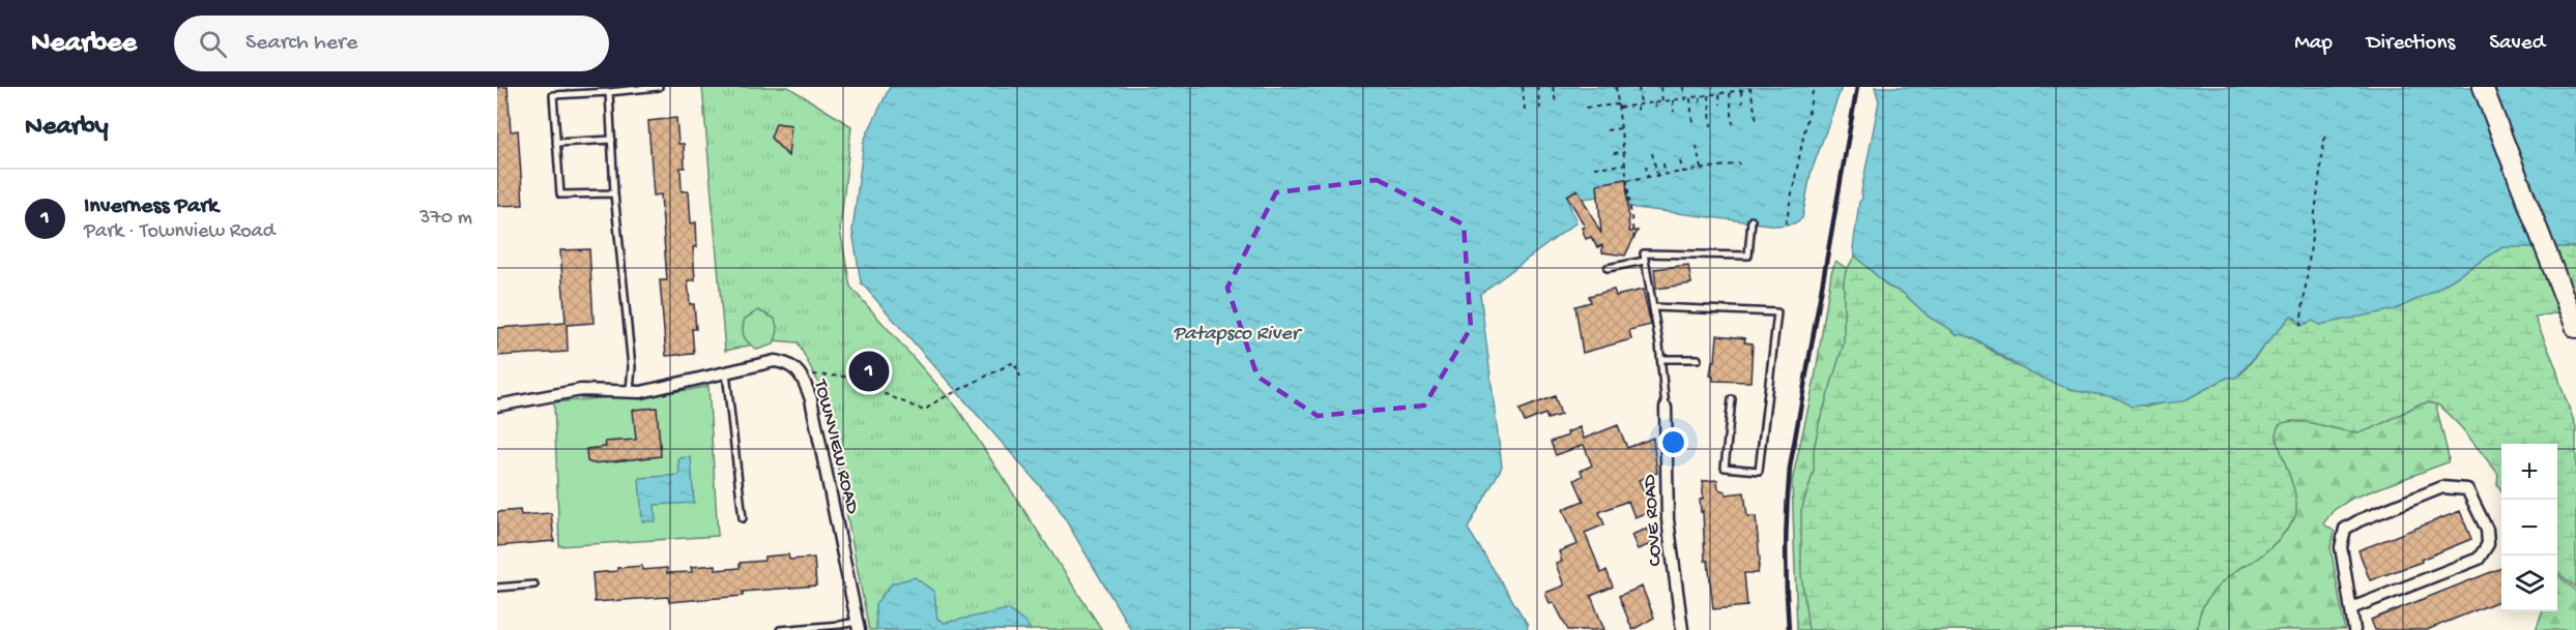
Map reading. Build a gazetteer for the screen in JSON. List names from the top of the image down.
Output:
{
  "streets": {
    "street": ["TOWNVIEW ROAD", "COVE ROAD"]
  },
  "water": ["Patapsco River"],
  "page": {
    "header": "Nearbee",
    "search": "Search here",
    "nav": ["Map", "Directions", "Saved"],
    "heading": "Nearby",
    "list": [
      {
        "mark": "1",
        "name": "Inverness Park",
        "note": "Park · Townview Road",
        "value": "370 m"
      }
    ],
    "pins": "1",
    "map_buttons": ["+", "−"]
  }
}
